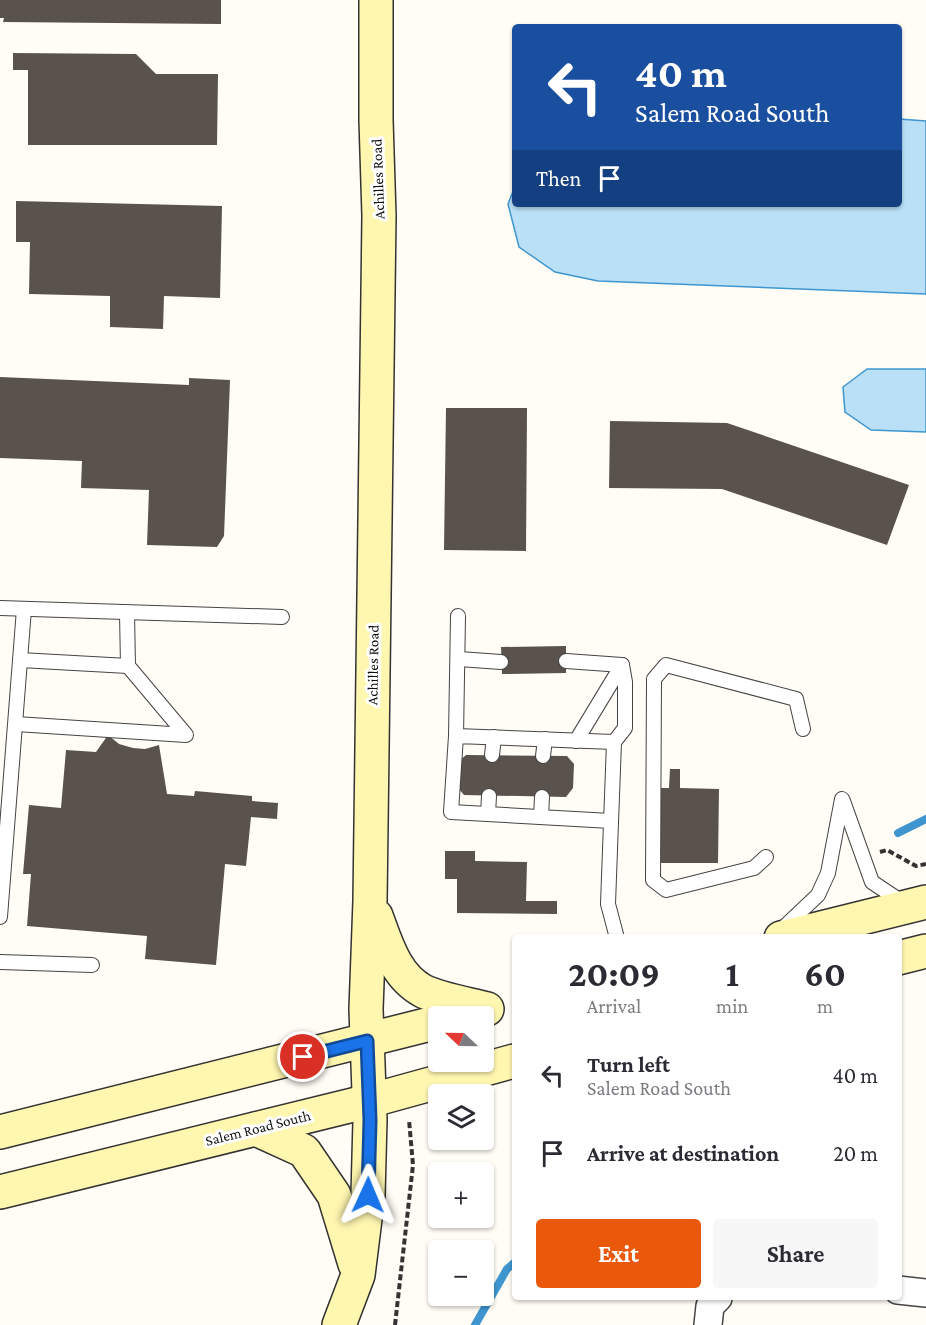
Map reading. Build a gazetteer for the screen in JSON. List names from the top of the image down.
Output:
{
  "streets": {
    "main road": ["Achilles Road", "Salem Road South"]
  },
  "crossings": [
    ["Achilles Road", "Salem Road South"]
  ],
  "north": "left",
  "page": {
    "turn": ["40 m", "Salem Road South"],
    "then": "Then",
    "eta": [
      "20:09",
      "Arrival",
      "1",
      "min",
      "60",
      "m"
    ],
    "map_buttons": ["+", "−"],
    "list": [
      {
        "name": "Turn left",
        "note": "Salem Road South",
        "value": "40 m"
      },
      {
        "name": "Arrive at destination",
        "value": "20 m"
      }
    ],
    "buttons": ["Exit", "Share"]
  }
}
